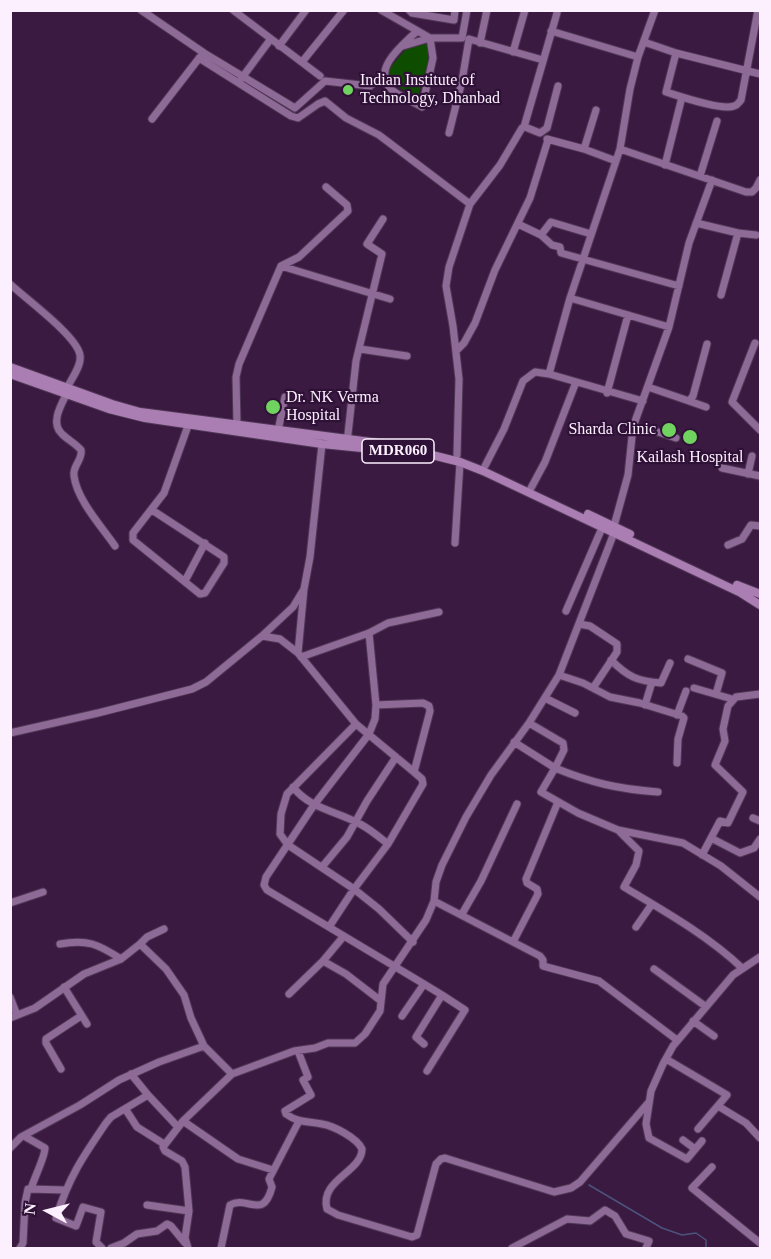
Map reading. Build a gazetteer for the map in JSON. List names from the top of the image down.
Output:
{
  "streets": {
    "main road": ["MDR060"]
  },
  "places": [
    "Indian Institute of Technology, Dhanbad",
    "Dr. NK Verma Hospital",
    "Sharda Clinic",
    "Kailash Hospital"
  ],
  "north": "left"
}
